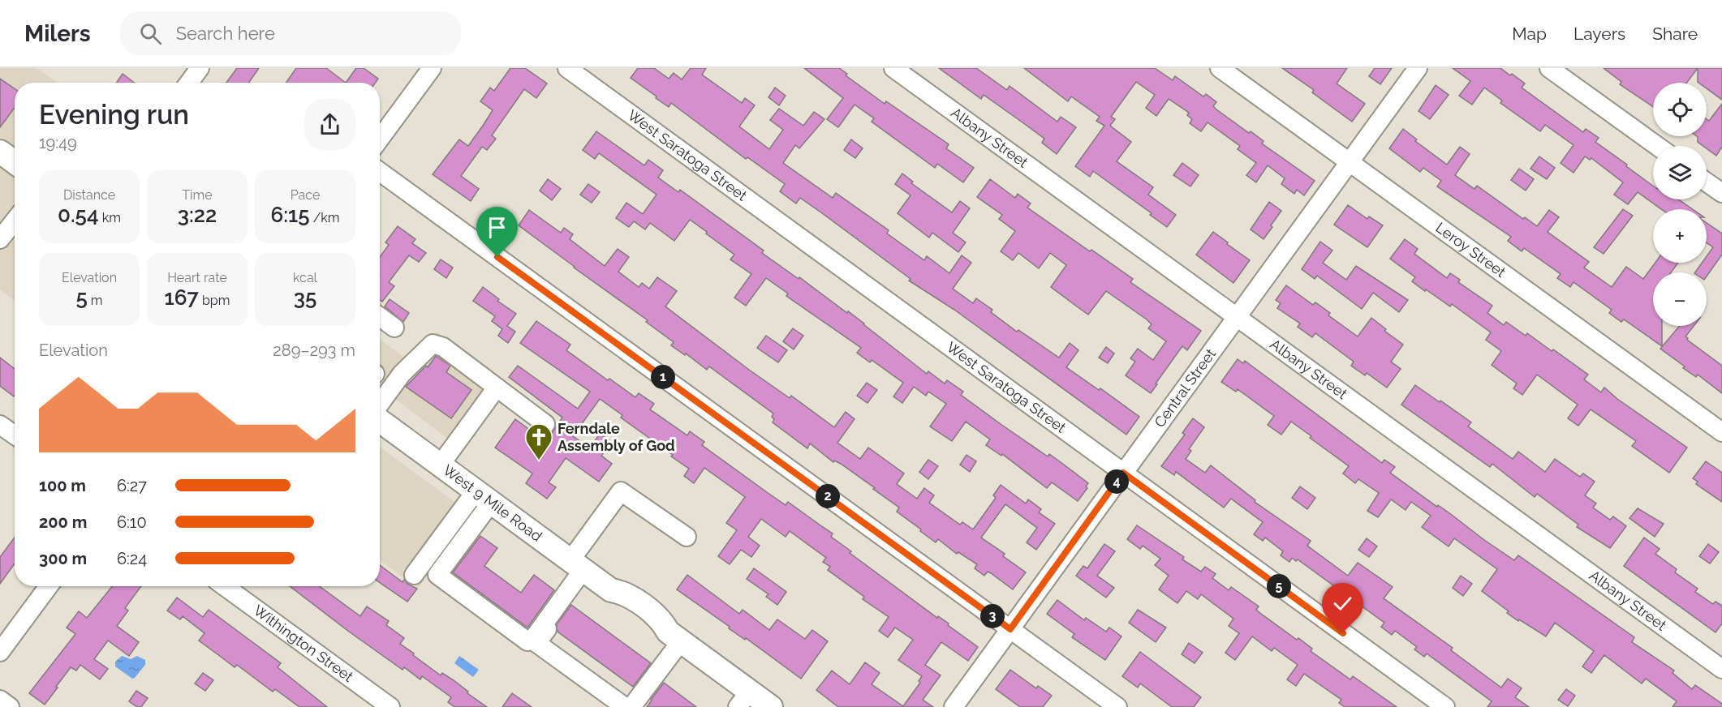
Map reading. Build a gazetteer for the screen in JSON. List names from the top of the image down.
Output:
{
  "streets": {
    "main road": ["West 9 Mile Road"],
    "street": [
      "Albany Street",
      "West Saratoga Street",
      "Leroy Street",
      "Central Street",
      "Withington Street"
    ]
  },
  "crossings": [
    ["Albany Street", "Central Street"],
    ["West Saratoga Street", "Central Street"],
    ["Leroy Street", "Central Street"]
  ],
  "places": {
    "church": ["Ferndale Assembly of God"]
  },
  "page": {
    "header": "Milers",
    "search": "Search here",
    "nav": ["Map", "Layers", "Share"],
    "map_buttons": ["+", "−"],
    "heading": ["Evening run", "19:49"],
    "stats": [
      ["Distance", "0.54 km"],
      ["Time", "3:22"],
      ["Pace", "6:15 /km"],
      ["Elevation", "5 m"],
      ["Heart rate", "167 bpm"],
      ["kcal", "35"]
    ],
    "chart": ["Elevation", "289–293 m"],
    "pins": [
      "1",
      "4",
      "2",
      "5",
      "3"
    ],
    "list": [
      {
        "name": "100 m",
        "note": "6:27"
      },
      {
        "name": "200 m",
        "note": "6:10"
      },
      {
        "name": "300 m",
        "note": "6:24"
      }
    ]
  }
}
